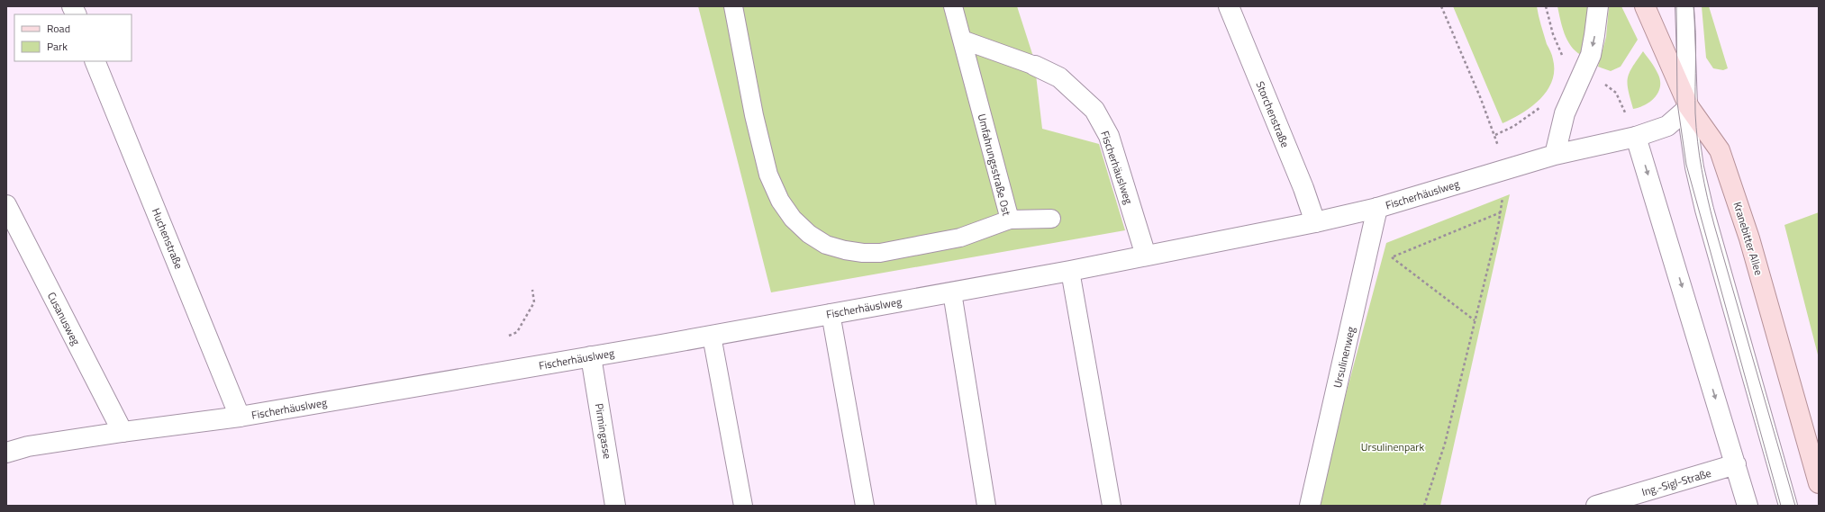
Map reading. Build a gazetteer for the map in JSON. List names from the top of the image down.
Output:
{
  "streets": {
    "main road": ["Kranebitter Allee"],
    "street": [
      "Storchenstraße",
      "Fischerhäuslweg",
      "Huchenstraße",
      "Cusanusweg",
      "Ursulinenweg",
      "Pirmingasse",
      "Ing.-Sigl-Straße"
    ],
    "lane": ["Umfahrungsstraße Ost"]
  },
  "crossings": [
    ["Storchenstraße", "Fischerhäuslweg"],
    ["Fischerhäuslweg", "Huchenstraße"],
    ["Fischerhäuslweg", "Kranebitter Allee"],
    ["Fischerhäuslweg", "Cusanusweg"],
    ["Fischerhäuslweg", "Ursulinenweg"],
    ["Fischerhäuslweg", "Pirmingasse"]
  ],
  "parks": ["Ursulinenpark"],
  "legend": ["Road", "Park"]
}
